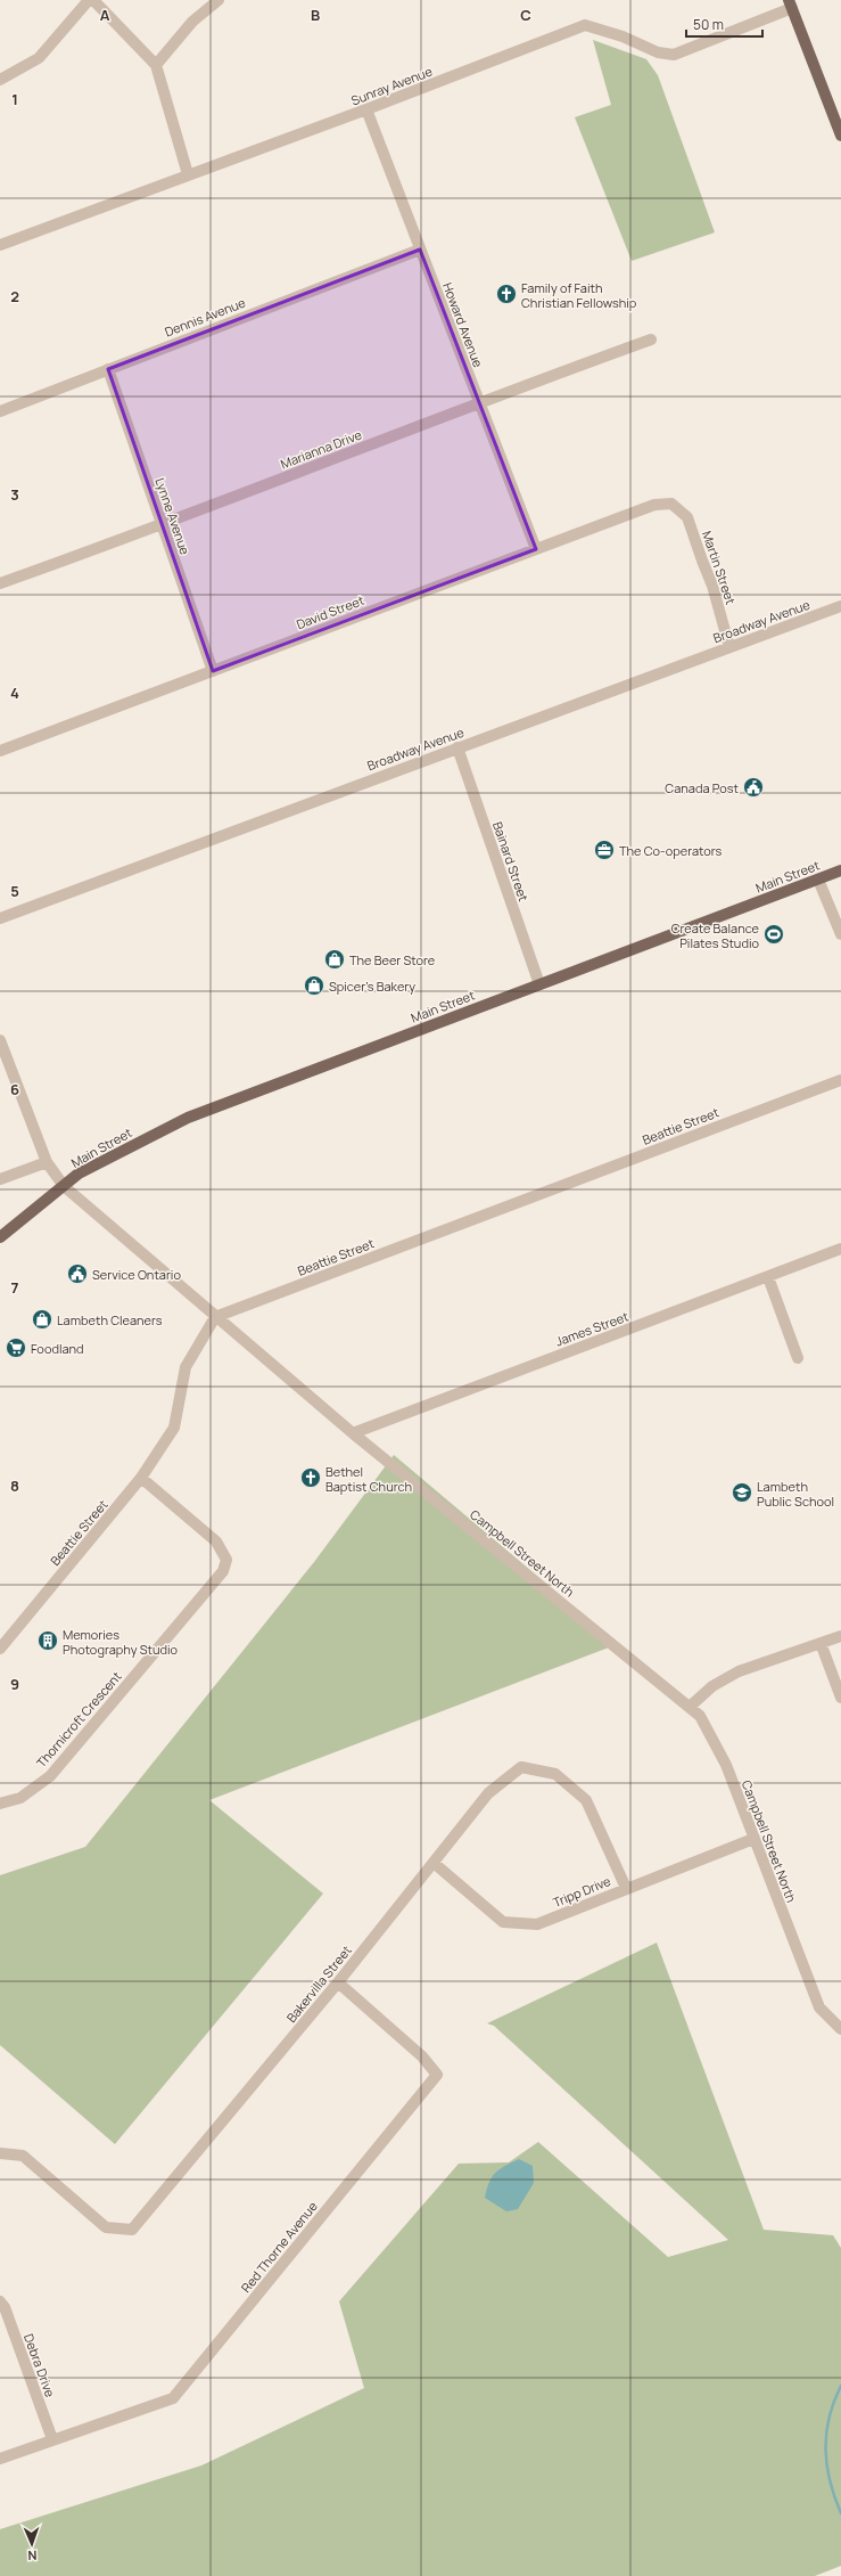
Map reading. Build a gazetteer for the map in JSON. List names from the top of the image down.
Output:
{
  "streets": {
    "main road": ["Main Street"],
    "street": [
      "Sunray Avenue",
      "Dennis Avenue",
      "Howard Avenue",
      "Marianna Drive",
      "Lynne Avenue",
      "Martin Street",
      "David Street",
      "Broadway Avenue",
      "Bainard Street",
      "Beattie Street",
      "James Street",
      "Campbell Street North",
      "Thornicroft Crescent",
      "Tripp Drive",
      "Bakervilla Street",
      "Red Thorne Avenue",
      "Debra Drive"
    ]
  },
  "crossings": [
    ["Sunray Avenue", "Howard Avenue"],
    ["Dennis Avenue", "Howard Avenue"],
    ["Dennis Avenue", "Lynne Avenue"],
    ["Howard Avenue", "Marianna Drive"],
    ["Howard Avenue", "David Street"],
    ["Marianna Drive", "Lynne Avenue"],
    ["Lynne Avenue", "David Street"],
    ["Martin Street", "David Street"],
    ["Martin Street", "Broadway Avenue"],
    ["Broadway Avenue", "Bainard Street"],
    ["Bainard Street", "Main Street"],
    ["Main Street", "Campbell Street North"],
    ["Beattie Street", "Campbell Street North"],
    ["Beattie Street", "Thornicroft Crescent"],
    ["James Street", "Campbell Street North"],
    ["Campbell Street North", "Tripp Drive"],
    ["Tripp Drive", "Bakervilla Street"],
    ["Bakervilla Street", "Red Thorne Avenue"],
    ["Red Thorne Avenue", "Debra Drive"]
  ],
  "places": {
    "church": ["Family of Faith Christian Fellowship", "Bethel Baptist Church"],
    "public building": ["Canada Post", "Service Ontario"],
    "office": ["The Co-operators"],
    "sports": ["Create Balance Pilates Studio"],
    "shop": ["The Beer Store", "Spicer's Bakery", "Lambeth Cleaners"],
    "supermarket": ["Foodland"],
    "school or university": ["Lambeth Public School"],
    "building": ["Memories Photography Studio"]
  },
  "scale_bar": "50 m",
  "north": "bottom",
  "grid": {
    "columns": ["A", "B", "C"],
    "rows": [
      "1",
      "2",
      "3",
      "4",
      "5",
      "6",
      "7",
      "8",
      "9"
    ]
  }
}
